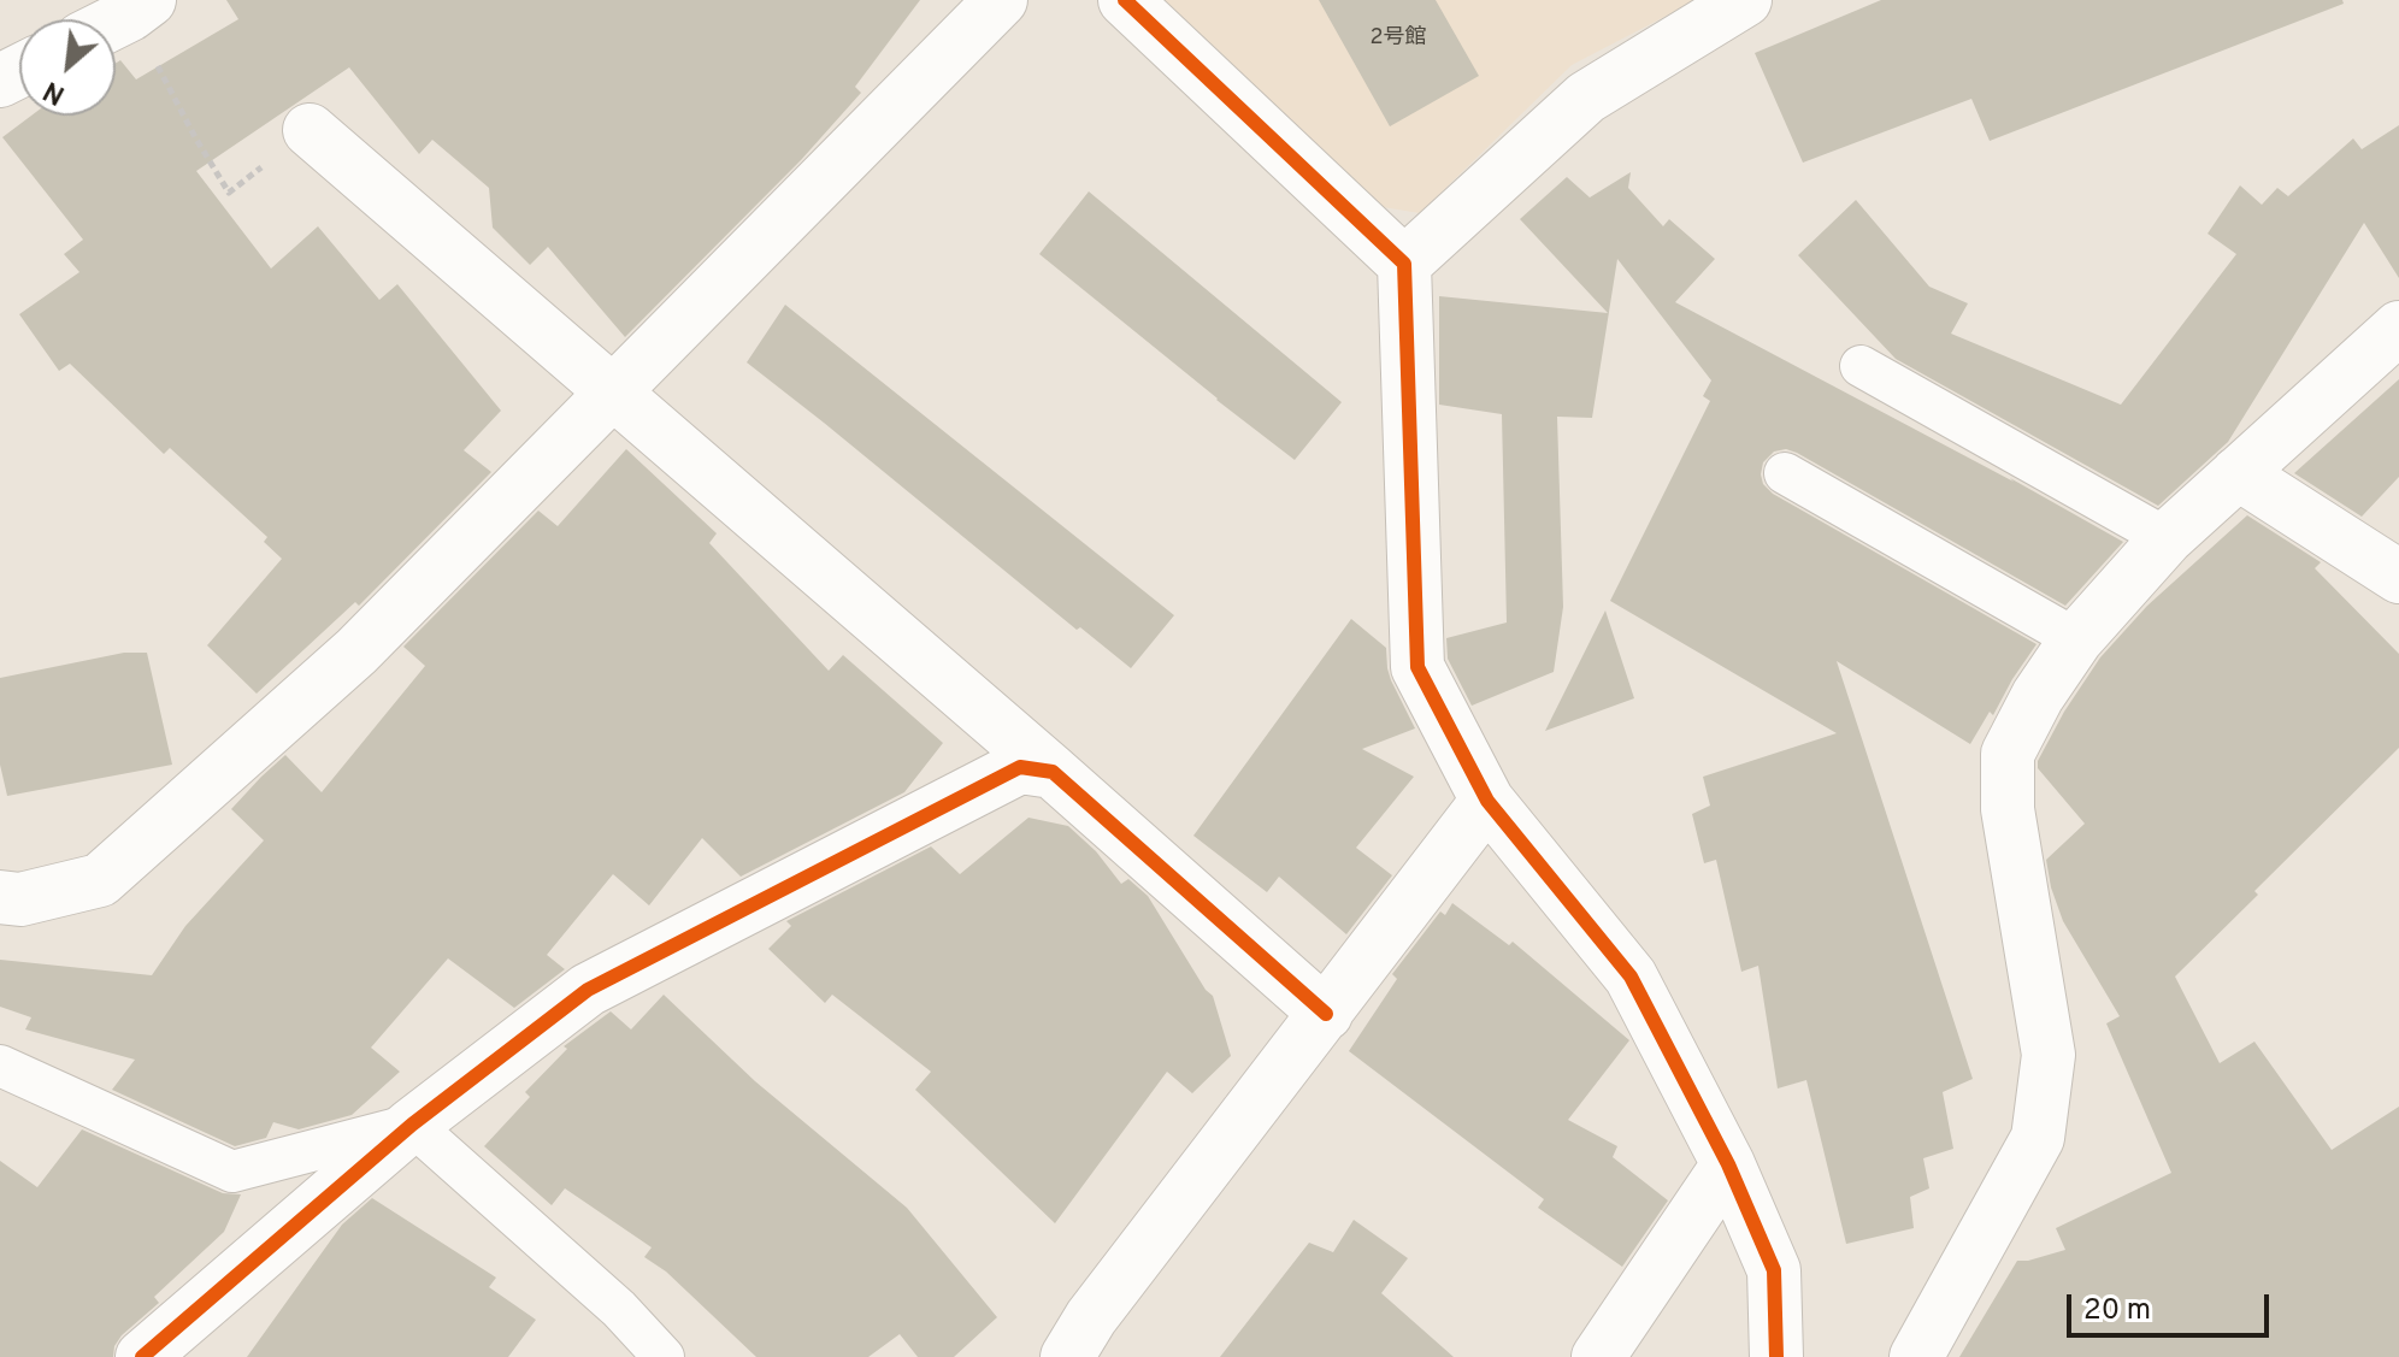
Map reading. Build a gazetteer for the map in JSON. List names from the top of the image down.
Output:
{
  "house_numbers": ["2号館"],
  "scale_bar": "20 m",
  "north": "bottom left"
}
